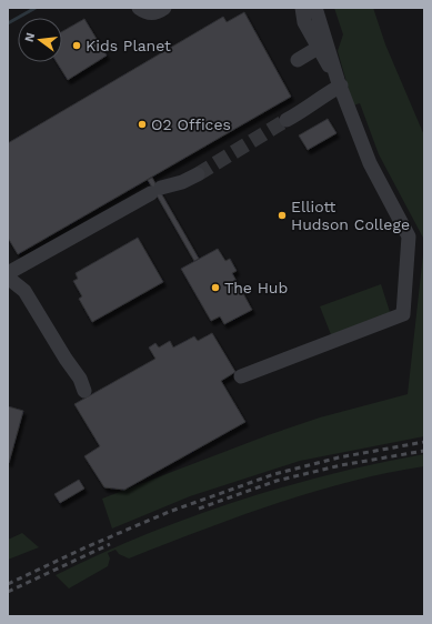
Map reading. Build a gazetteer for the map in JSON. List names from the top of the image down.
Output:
{
  "places": [
    "Kids Planet",
    "O2 Offices",
    "Elliott Hudson College",
    "The Hub"
  ],
  "north": "left"
}
